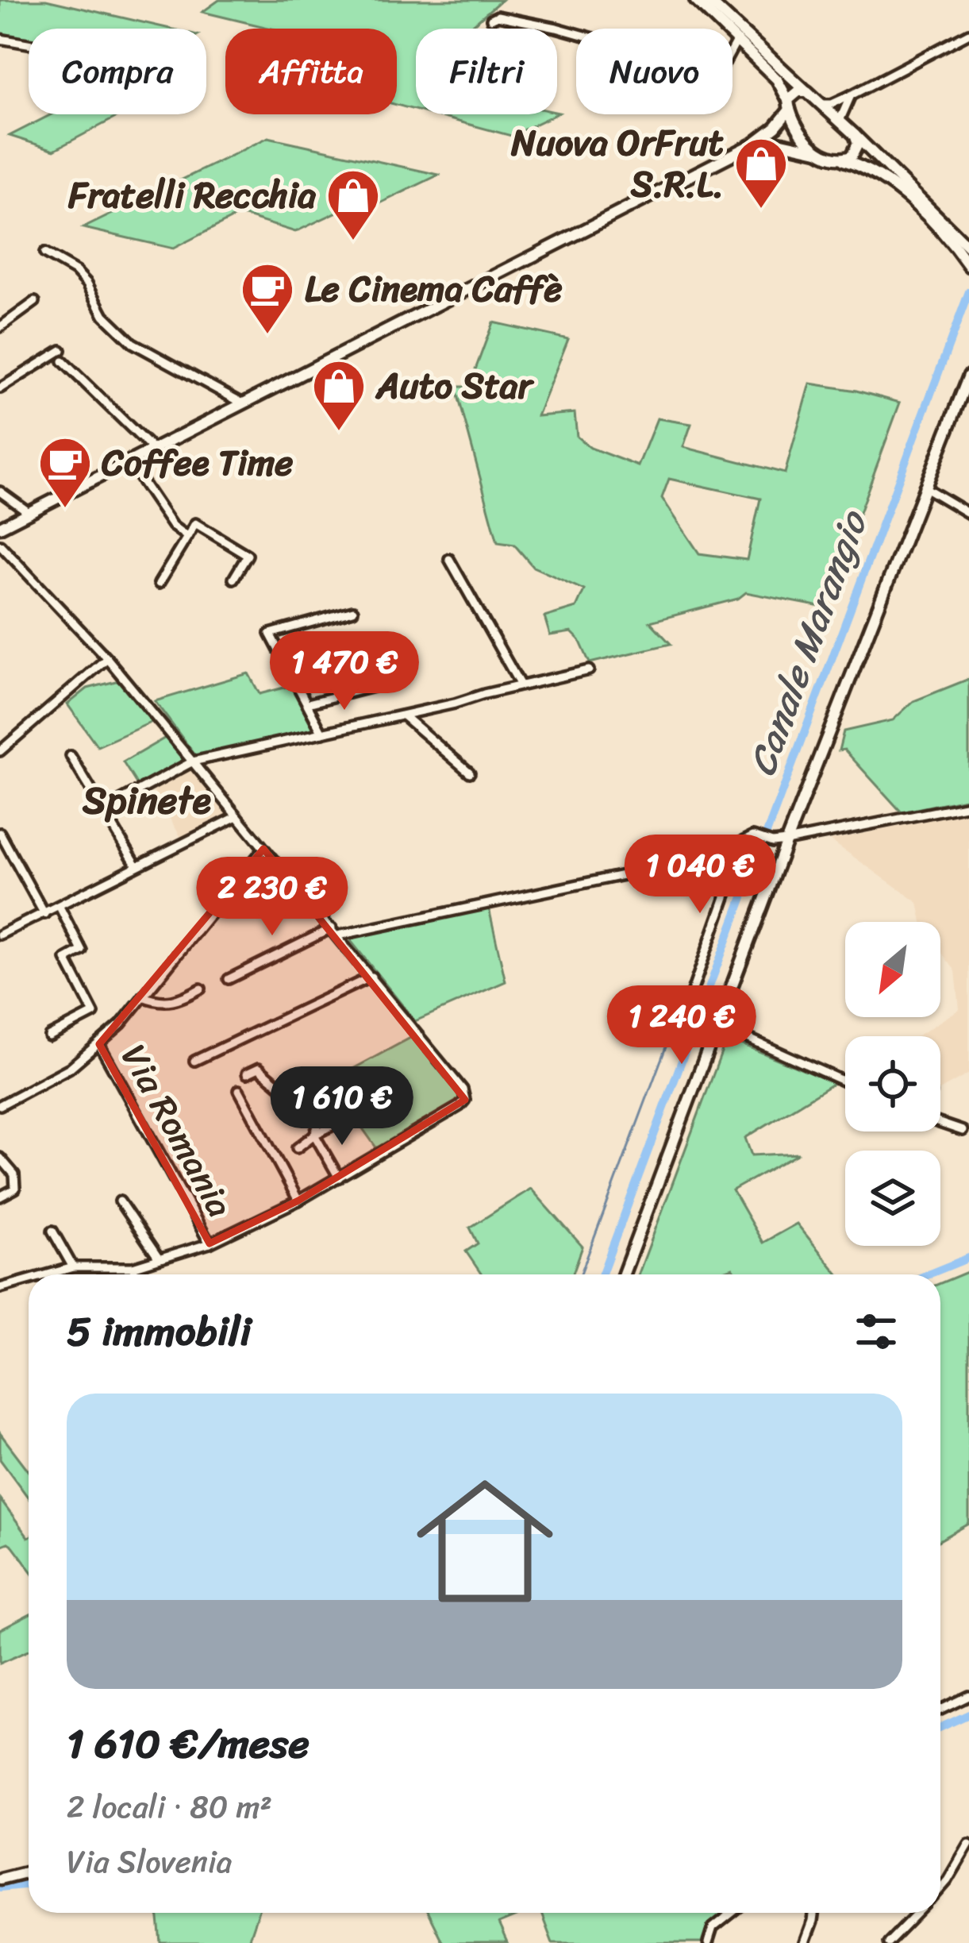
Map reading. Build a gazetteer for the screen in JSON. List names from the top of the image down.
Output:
{
  "streets": {
    "street": ["Via Romania"]
  },
  "districts": ["Spinete"],
  "water": ["Canale Marangio"],
  "places": {
    "shop": ["Nuova OrFrut S.R.L.", "Fratelli Recchia", "Auto Star"],
    "cafe": ["Le Cinema Caffè", "Coffee Time"]
  },
  "north": "bottom left",
  "page": {
    "chip": [
      "Compra",
      "Affitta",
      "Filtri",
      "Nuovo"
    ],
    "price": [
      "1 470 €",
      "1 040 €",
      "2 230 €",
      "1 240 €",
      "1 610 €"
    ],
    "heading": "5 immobili",
    "list": [
      {
        "name": "1 610 €/mese",
        "note": "2 locali · 80 m² · Via Slovenia"
      }
    ]
  }
}
